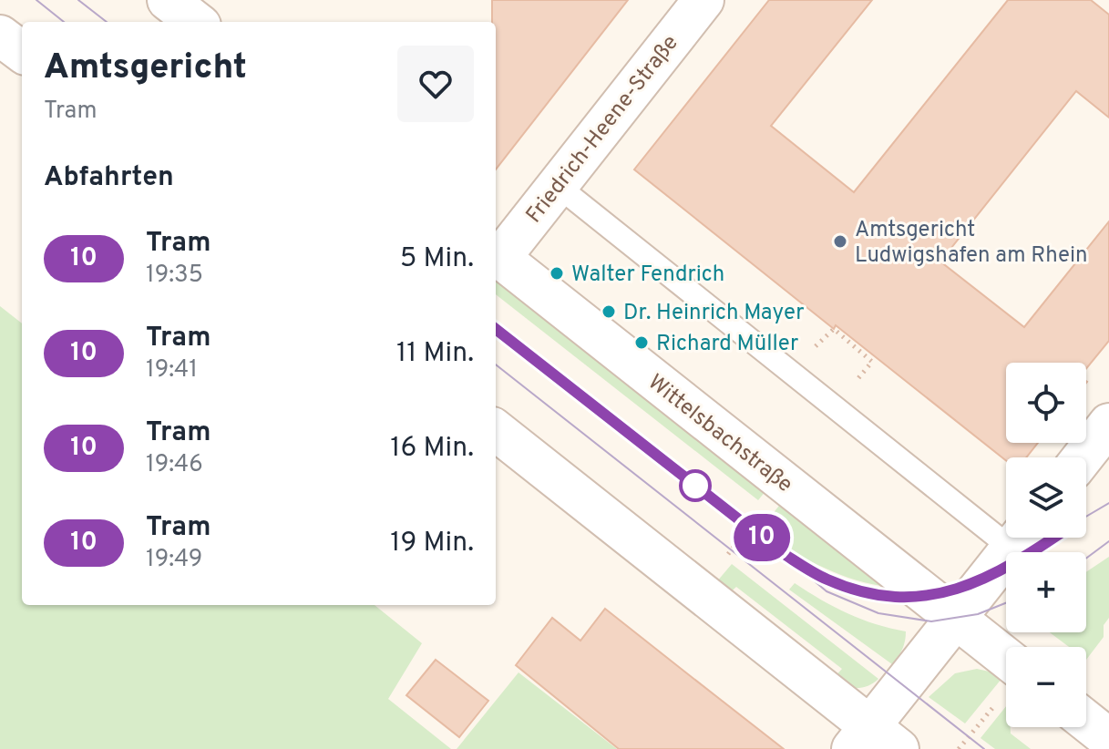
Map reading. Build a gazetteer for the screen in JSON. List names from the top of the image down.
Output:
{
  "streets": {
    "street": ["Friedrich-Heene-Straße", "Wittelsbachstraße"]
  },
  "crossings": [
    ["Friedrich-Heene-Straße", "Wittelsbachstraße"]
  ],
  "places": [
    "Amtsgericht Ludwigshafen am Rhein",
    "Walter Fendrich",
    "Dr. Heinrich Mayer",
    "Richard Müller"
  ],
  "lines": ["tram line 10"],
  "page": {
    "on_map": "10",
    "heading": [
      ["Amtsgericht", "Tram"],
      "Abfahrten"
    ],
    "list": [
      {
        "mark": "10",
        "name": "Tram",
        "note": "19:35",
        "value": "5 Min."
      },
      {
        "mark": "10",
        "name": "Tram",
        "note": "19:41",
        "value": "11 Min."
      },
      {
        "mark": "10",
        "name": "Tram",
        "note": "19:46",
        "value": "16 Min."
      },
      {
        "mark": "10",
        "name": "Tram",
        "note": "19:49",
        "value": "19 Min."
      }
    ],
    "map_buttons": ["+", "−"]
  }
}
